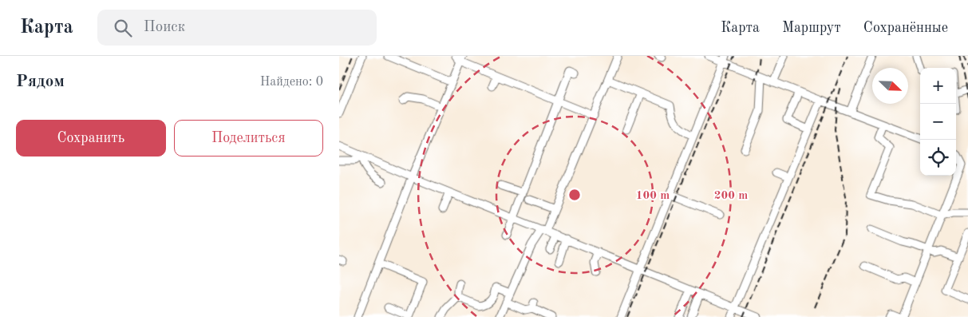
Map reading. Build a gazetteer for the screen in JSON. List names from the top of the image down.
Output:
{
  "north": "bottom right",
  "page": {
    "header": "Карта",
    "search": "Поиск",
    "nav": ["Карта", "Маршрут", "Сохранённые"],
    "heading": ["Рядом", "Найдено: 0"],
    "map_buttons": ["+", "−"],
    "buttons": ["Сохранить", "Поделиться"]
  },
  "rings": ["100 m", "200 m"]
}
